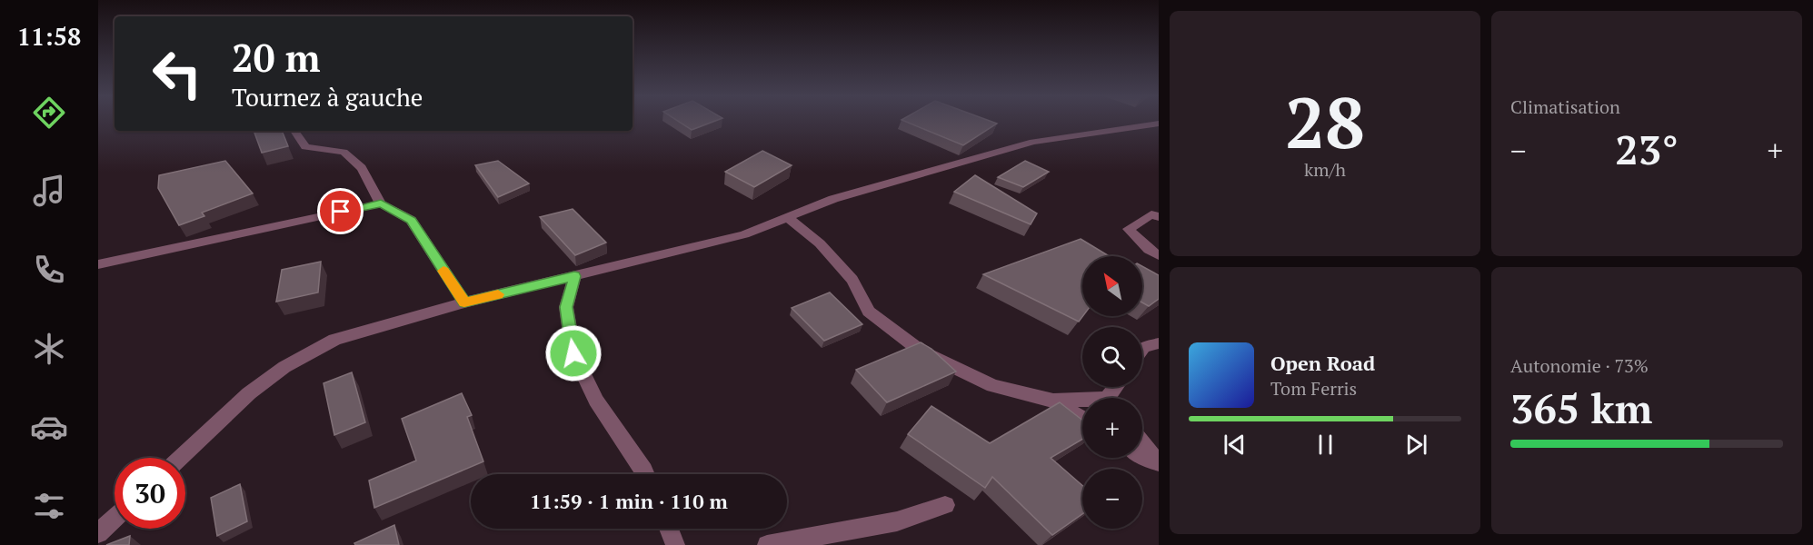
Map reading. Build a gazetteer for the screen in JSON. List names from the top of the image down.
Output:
{
  "north": "top left",
  "page": {
    "tabs": "11:58",
    "tile": [
      ["28", "km/h"],
      "Climatisation",
      ["Autonomie · 73%", "365 km"]
    ],
    "turn": ["20 m", "Tournez à gauche"],
    "heat": ["−", "23°", "+"],
    "map_buttons": ["+", "−"],
    "song": ["Open Road", "Tom Ferris"],
    "limit": "30",
    "trip": "11:59 · 1 min · 110 m"
  }
}
